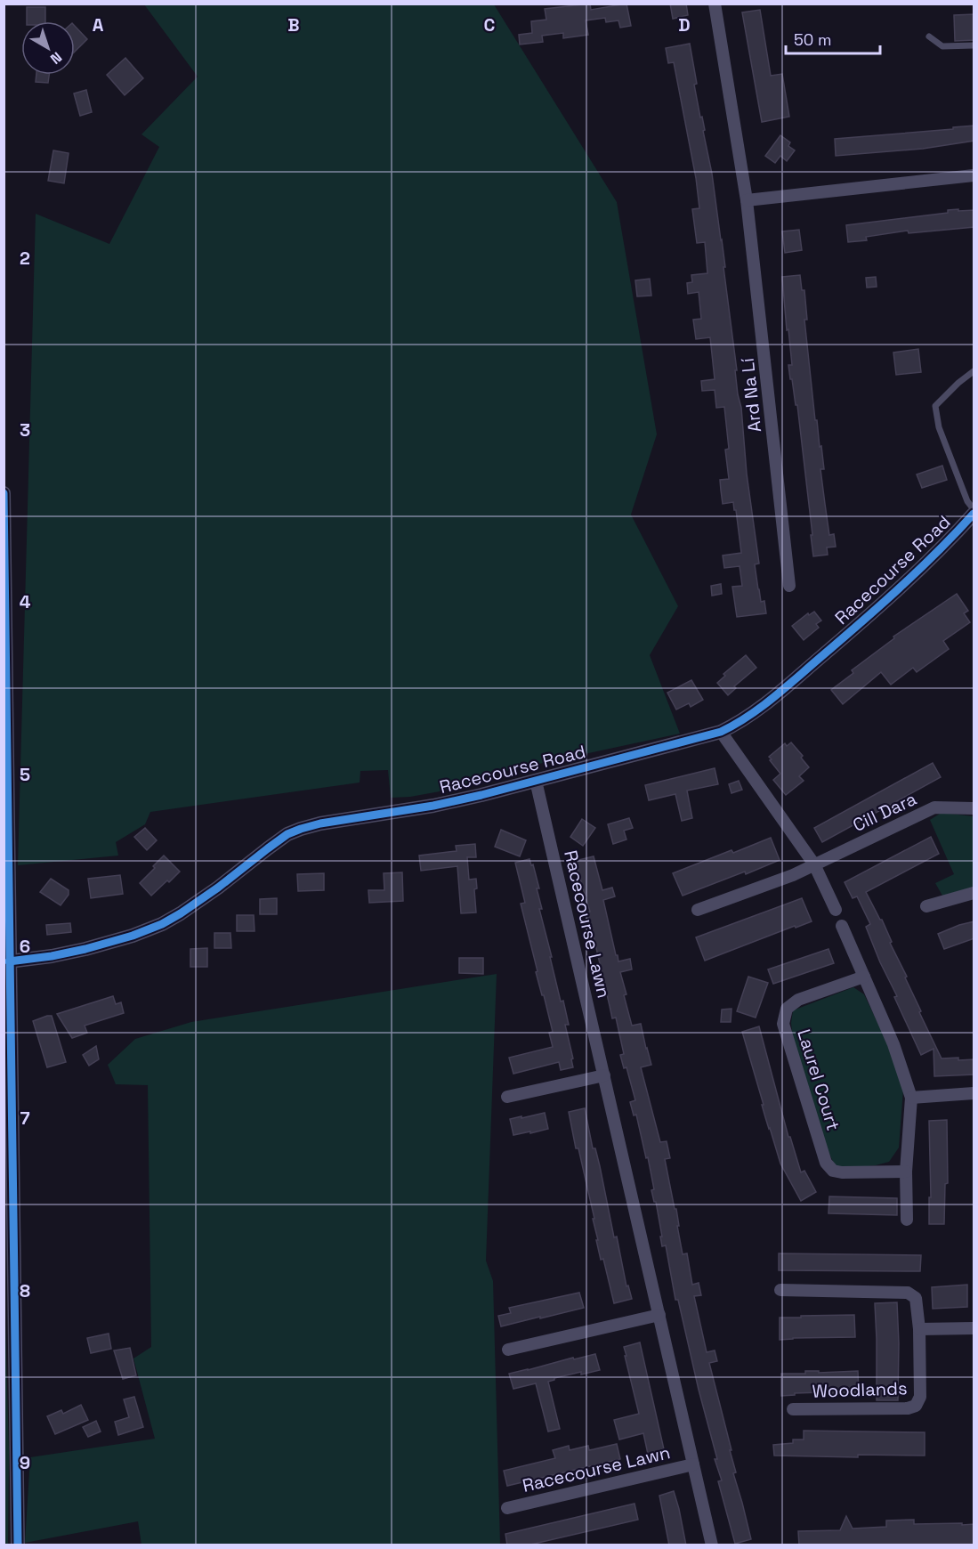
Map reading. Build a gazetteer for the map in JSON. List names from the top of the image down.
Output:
{
  "streets": {
    "street": [
      "Ard Na Lí",
      "Racecourse Road",
      "Cill Dara",
      "Racecourse Lawn",
      "Laurel Court",
      "Woodlands"
    ]
  },
  "crossings": [
    ["Racecourse Road", "Racecourse Lawn"]
  ],
  "scale_bar": "50 m",
  "north": "bottom right",
  "grid": {
    "columns": [
      "A",
      "B",
      "C",
      "D"
    ],
    "rows": [
      "2",
      "3",
      "4",
      "5",
      "6",
      "7",
      "8",
      "9"
    ]
  }
}
